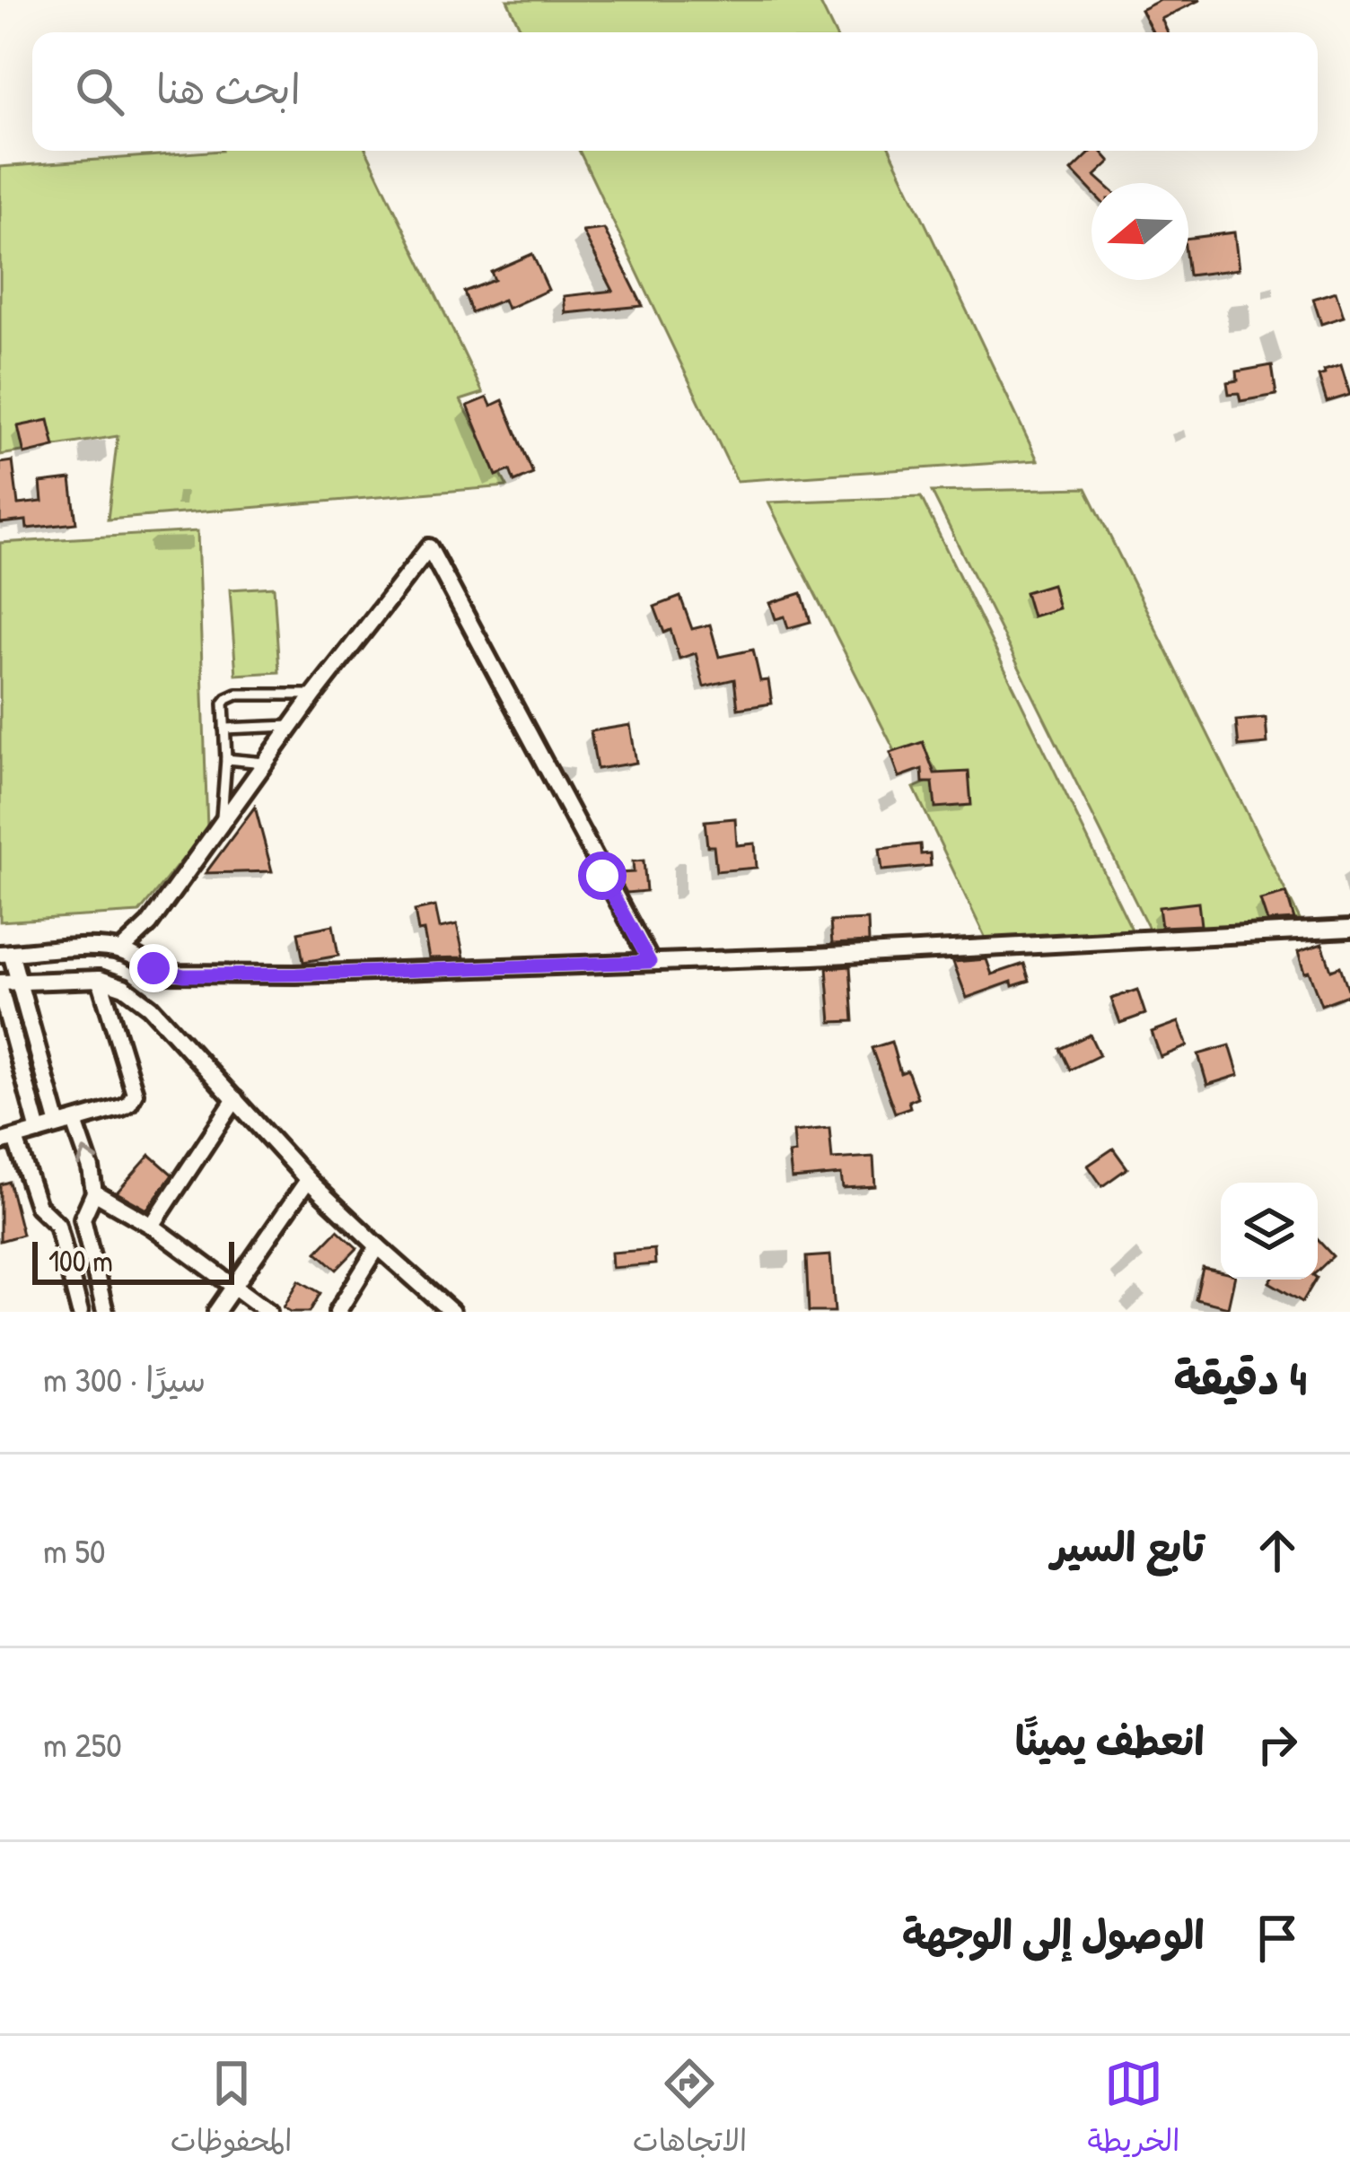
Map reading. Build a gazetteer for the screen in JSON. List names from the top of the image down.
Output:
{
  "scale_bar": "100 m",
  "north": "left",
  "page": {
    "search": "ابحث هنا",
    "scale": "100 m",
    "heading": ["4 دقيقة", "سيرًا · 300 m"],
    "list": [
      ["تابع السير", "50 m"],
      ["انعطف يمينًا", "250 m"],
      "الوصول إلى الوجهة"
    ],
    "nav": ["الخريطة", "الاتجاهات", "المحفوظات"]
  }
}
